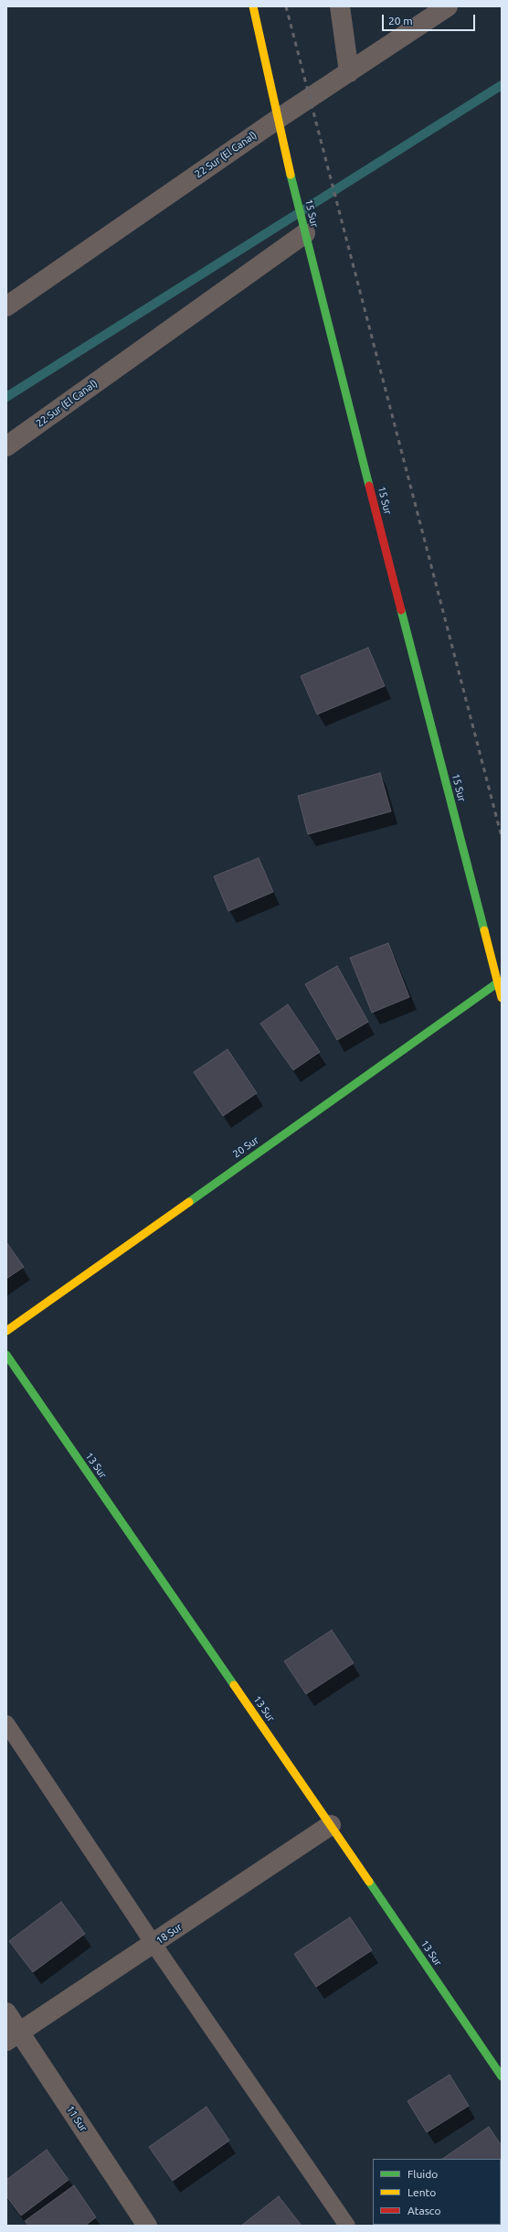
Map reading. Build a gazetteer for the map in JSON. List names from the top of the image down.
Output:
{
  "streets": {
    "street": [
      "22 Sur (El Canal)",
      "15 Sur",
      "20 Sur",
      "13 Sur",
      "18 Sur",
      "11 Sur"
    ]
  },
  "crossings": [
    ["22 Sur (El Canal)", "15 Sur"],
    ["15 Sur", "20 Sur"],
    ["13 Sur", "18 Sur"],
    ["18 Sur", "11 Sur"]
  ],
  "legend": ["Fluido", "Lento", "Atasco"],
  "scale_bar": "20 m"
}
